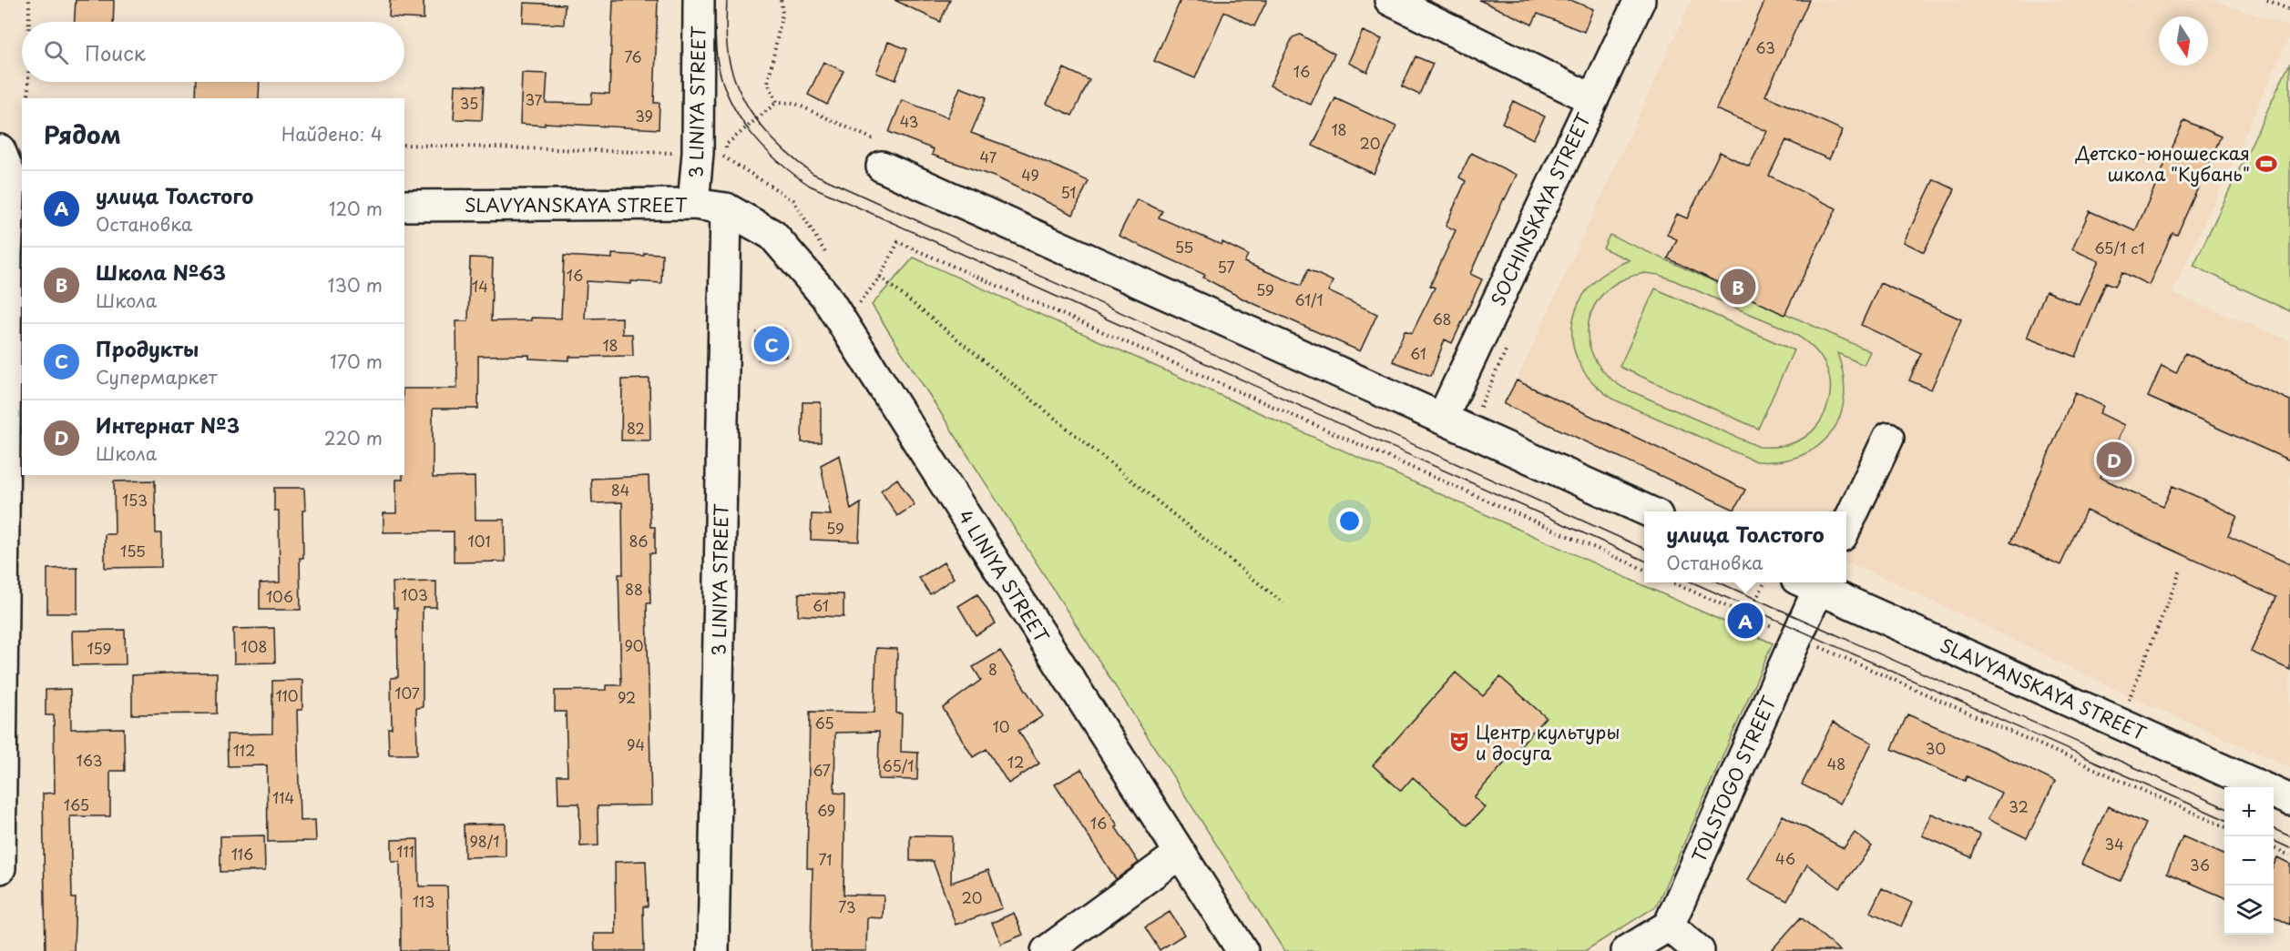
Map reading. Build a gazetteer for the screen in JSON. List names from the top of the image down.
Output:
{
  "streets": {
    "street": [
      "3 LINIYA STREET",
      "SLAVYANSKAYA STREET",
      "SOCHINSKAYA STREET",
      "4 LINIYA STREET",
      "TOLSTOGO STREET"
    ]
  },
  "crossings": [
    ["3 LINIYA STREET", "SLAVYANSKAYA STREET"],
    ["3 LINIYA STREET", "4 LINIYA STREET"],
    ["SLAVYANSKAYA STREET", "4 LINIYA STREET"]
  ],
  "places": {
    "sports": ["Детско-юношеская школа \"Кубань\""],
    "theatre": ["Центр культуры и досуга"]
  },
  "house_numbers": [
    "63",
    "76",
    "16",
    "37",
    "35",
    "39",
    "43",
    "18",
    "20",
    "47",
    "49",
    "51",
    "55",
    "65/1 с1",
    "57",
    "16",
    "14",
    "59",
    "61/1",
    "68",
    "18",
    "61",
    "82",
    "84",
    "153",
    "59",
    "101",
    "86",
    "155",
    "88",
    "103",
    "106",
    "61",
    "90",
    "108",
    "159",
    "8",
    "107",
    "110",
    "92",
    "65",
    "10",
    "94",
    "30",
    "112",
    "163",
    "12",
    "48",
    "65/1",
    "67",
    "114",
    "165",
    "32",
    "69",
    "16",
    "98/1",
    "34",
    "111",
    "116",
    "46",
    "71",
    "36",
    "20",
    "113",
    "73"
  ],
  "north": "bottom",
  "page": {
    "search": "Поиск",
    "heading": ["Рядом", "Найдено: 4"],
    "list": [
      {
        "mark": "A",
        "name": "улица Толстого",
        "note": "Остановка",
        "value": "120 m"
      },
      {
        "mark": "B",
        "name": "Школа №63",
        "note": "Школа",
        "value": "130 m"
      },
      {
        "mark": "C",
        "name": "Продукты",
        "note": "Супермаркет",
        "value": "170 m"
      },
      {
        "mark": "D",
        "name": "Интернат №3",
        "note": "Школа",
        "value": "220 m"
      }
    ],
    "pins": [
      "B",
      "C",
      "D",
      "A"
    ],
    "popup": ["улица Толстого", "Остановка"],
    "map_buttons": ["+", "−"]
  }
}
